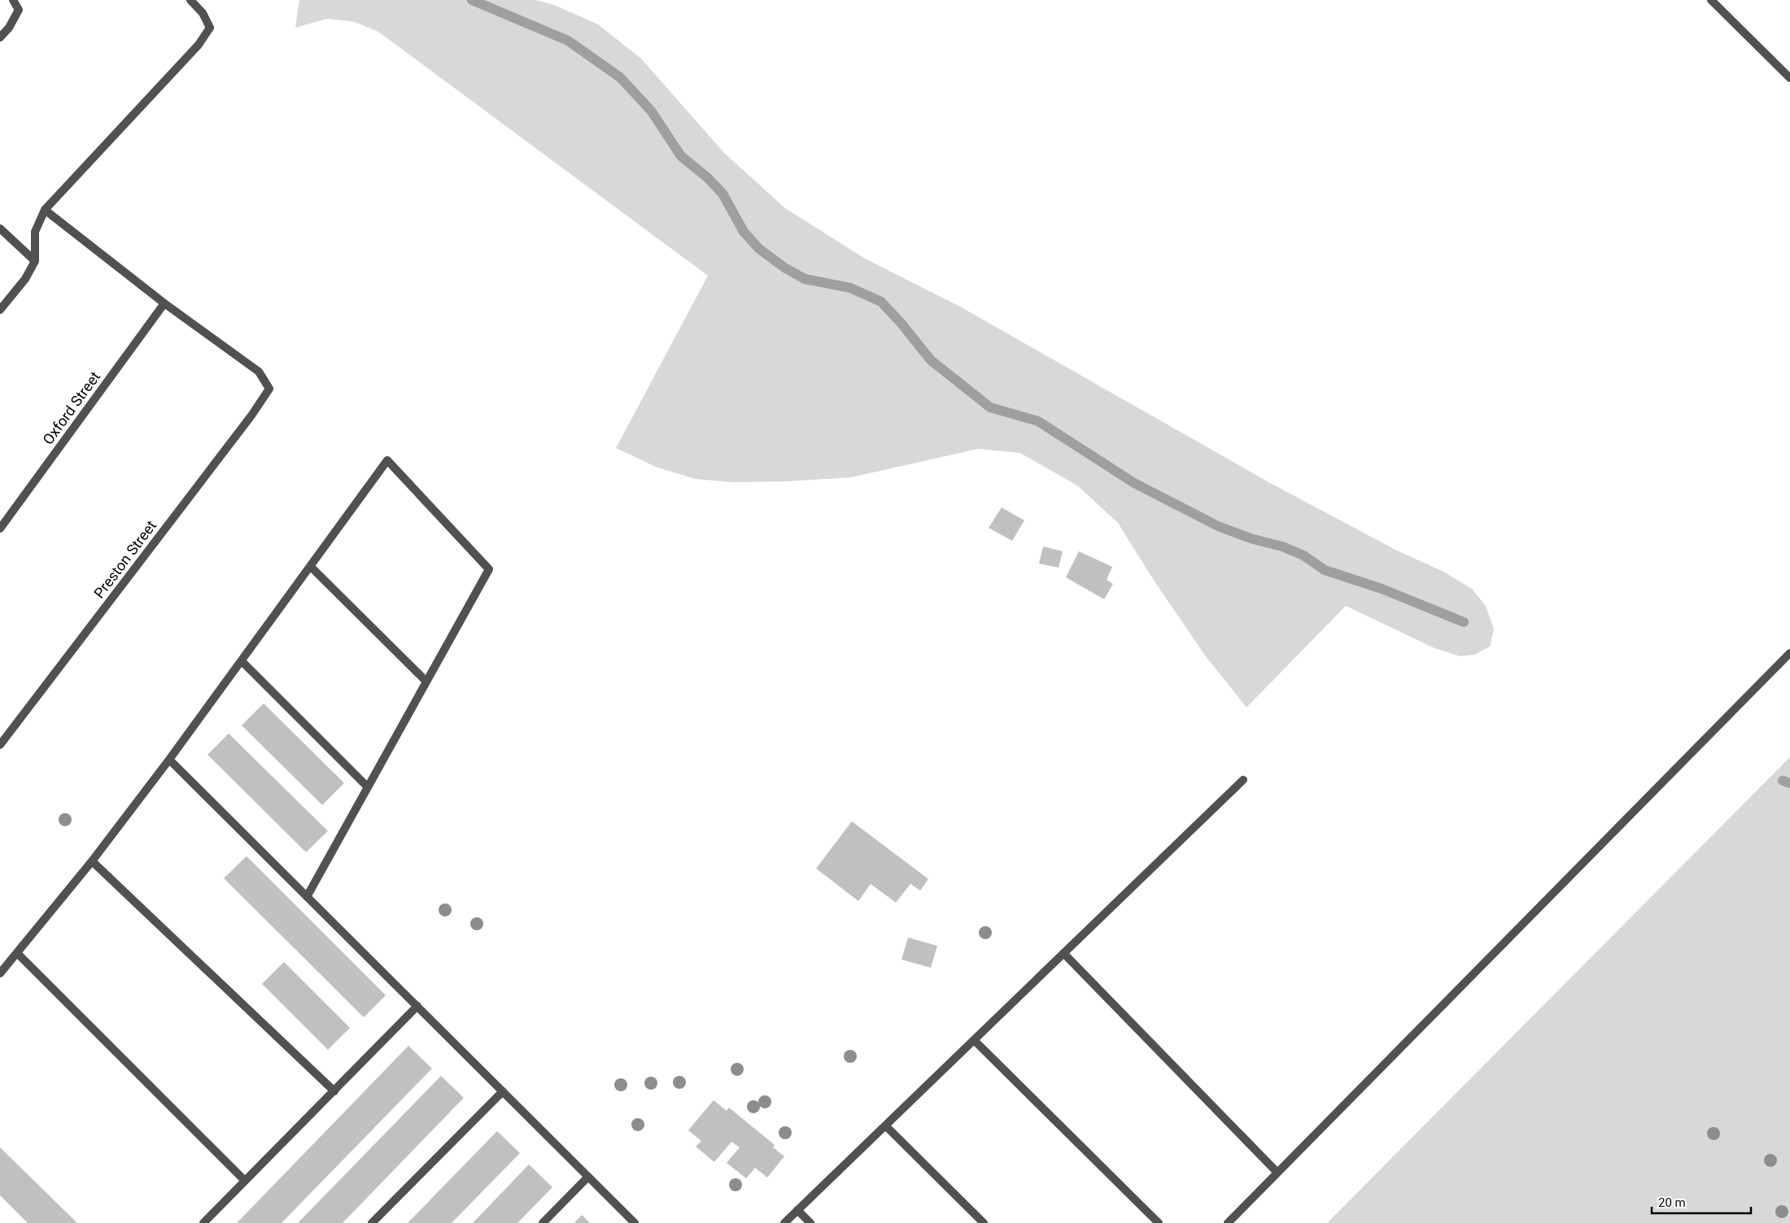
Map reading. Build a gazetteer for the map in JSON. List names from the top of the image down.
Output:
{
  "streets": {
    "street": ["Oxford Street", "Preston Street"]
  },
  "crossings": [
    ["Oxford Street", "Preston Street"]
  ],
  "scale_bar": "20 m"
}
